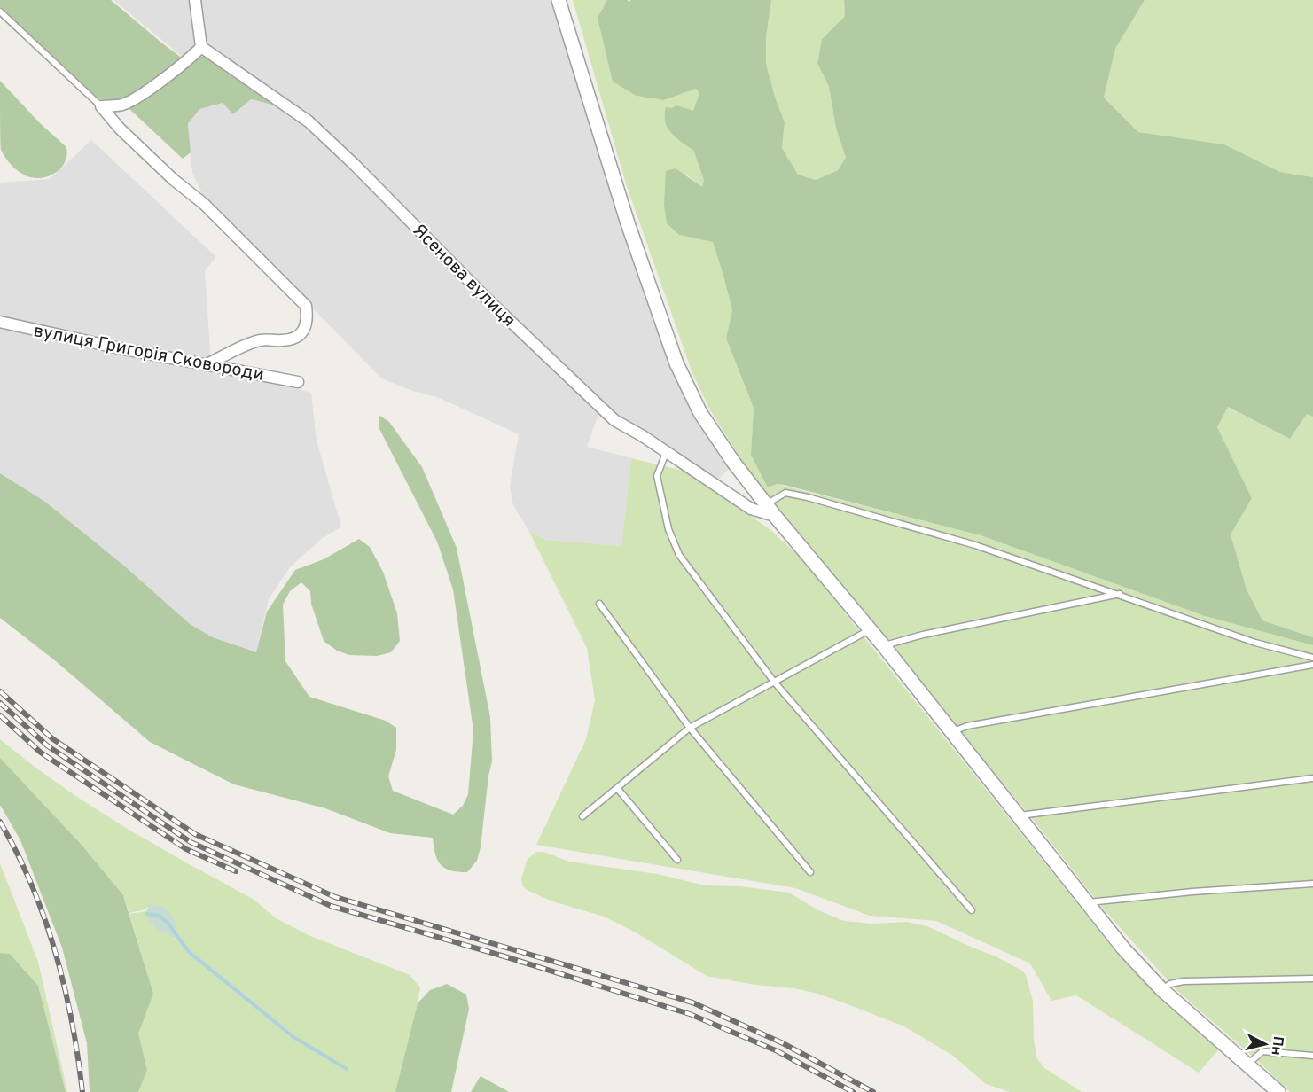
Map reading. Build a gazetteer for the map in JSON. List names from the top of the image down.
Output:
{
  "streets": {
    "street": ["Ясенова вулиця", "вулиця Григорія Сковороди"]
  },
  "north": "right"
}
